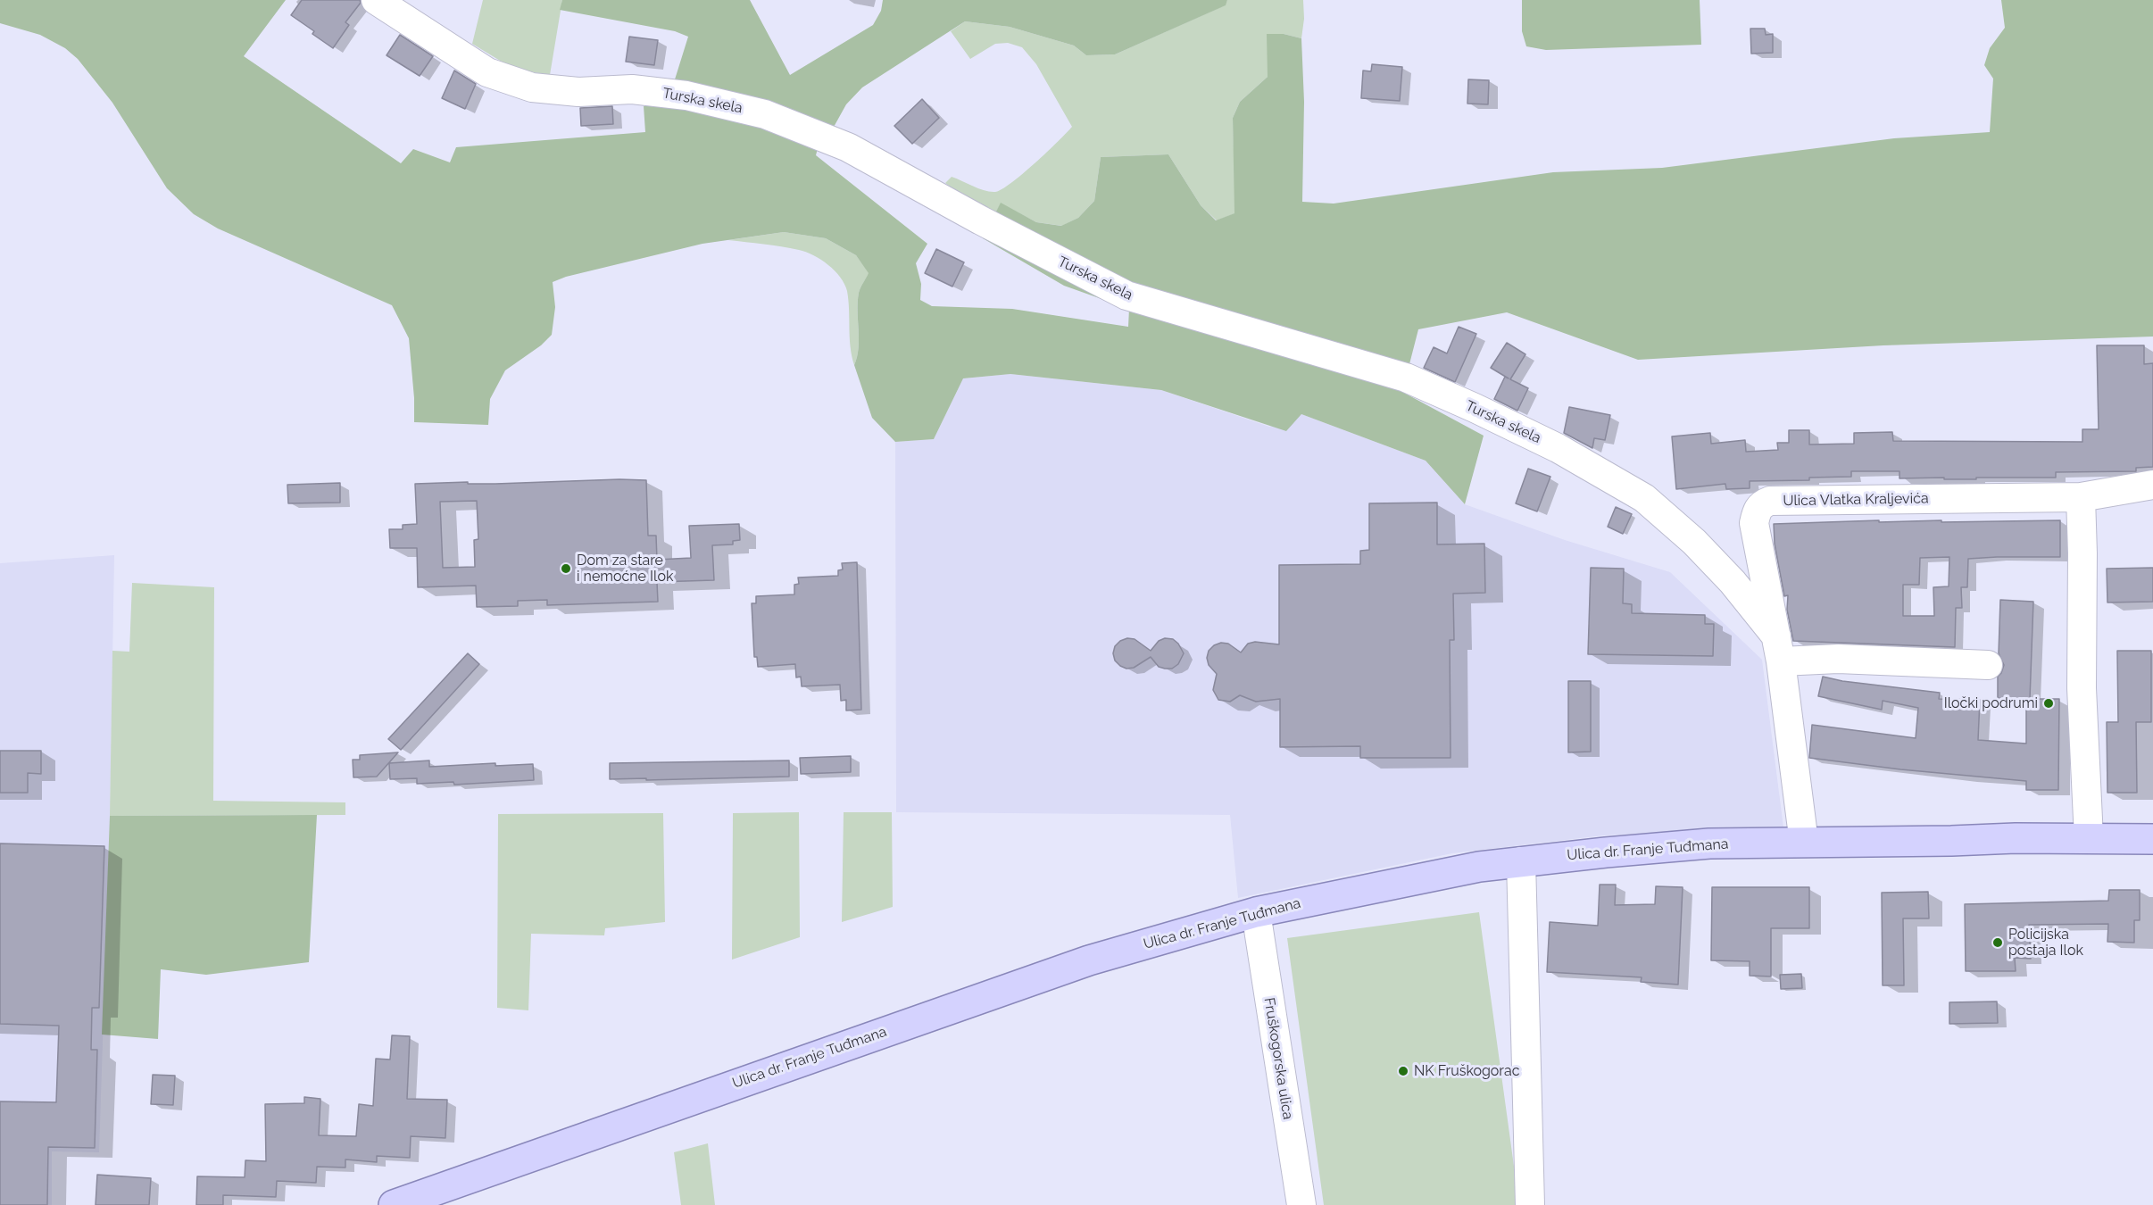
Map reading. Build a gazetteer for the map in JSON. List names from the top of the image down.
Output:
{
  "streets": {
    "main road": ["Ulica dr. Franje Tuđmana"],
    "street": ["Turska skela", "Ulica Vlatka Kraljevića", "Fruškogorska ulica"]
  },
  "crossings": [
    ["Turska skela", "Ulica Vlatka Kraljevića"],
    ["Ulica Vlatka Kraljevića", "Ulica dr. Franje Tuđmana"],
    ["Ulica dr. Franje Tuđmana", "Fruškogorska ulica"]
  ],
  "places": [
    "Dom za stare i nemoćne Ilok",
    "Iločki podrumi",
    "Policijska postaja Ilok",
    "NK Fruškogorac"
  ]
}
